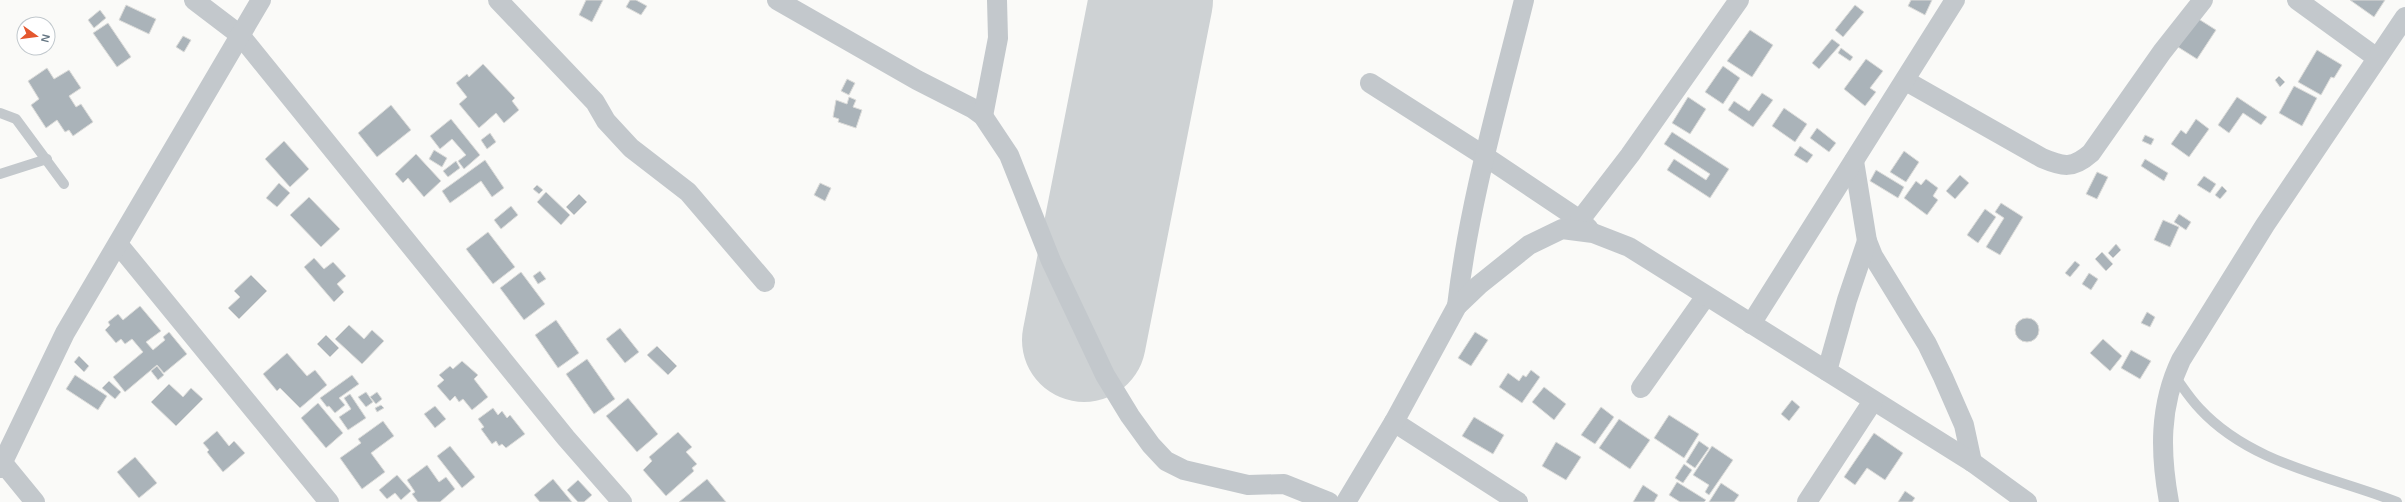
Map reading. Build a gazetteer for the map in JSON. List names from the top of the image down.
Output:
{
  "north": "right"
}
